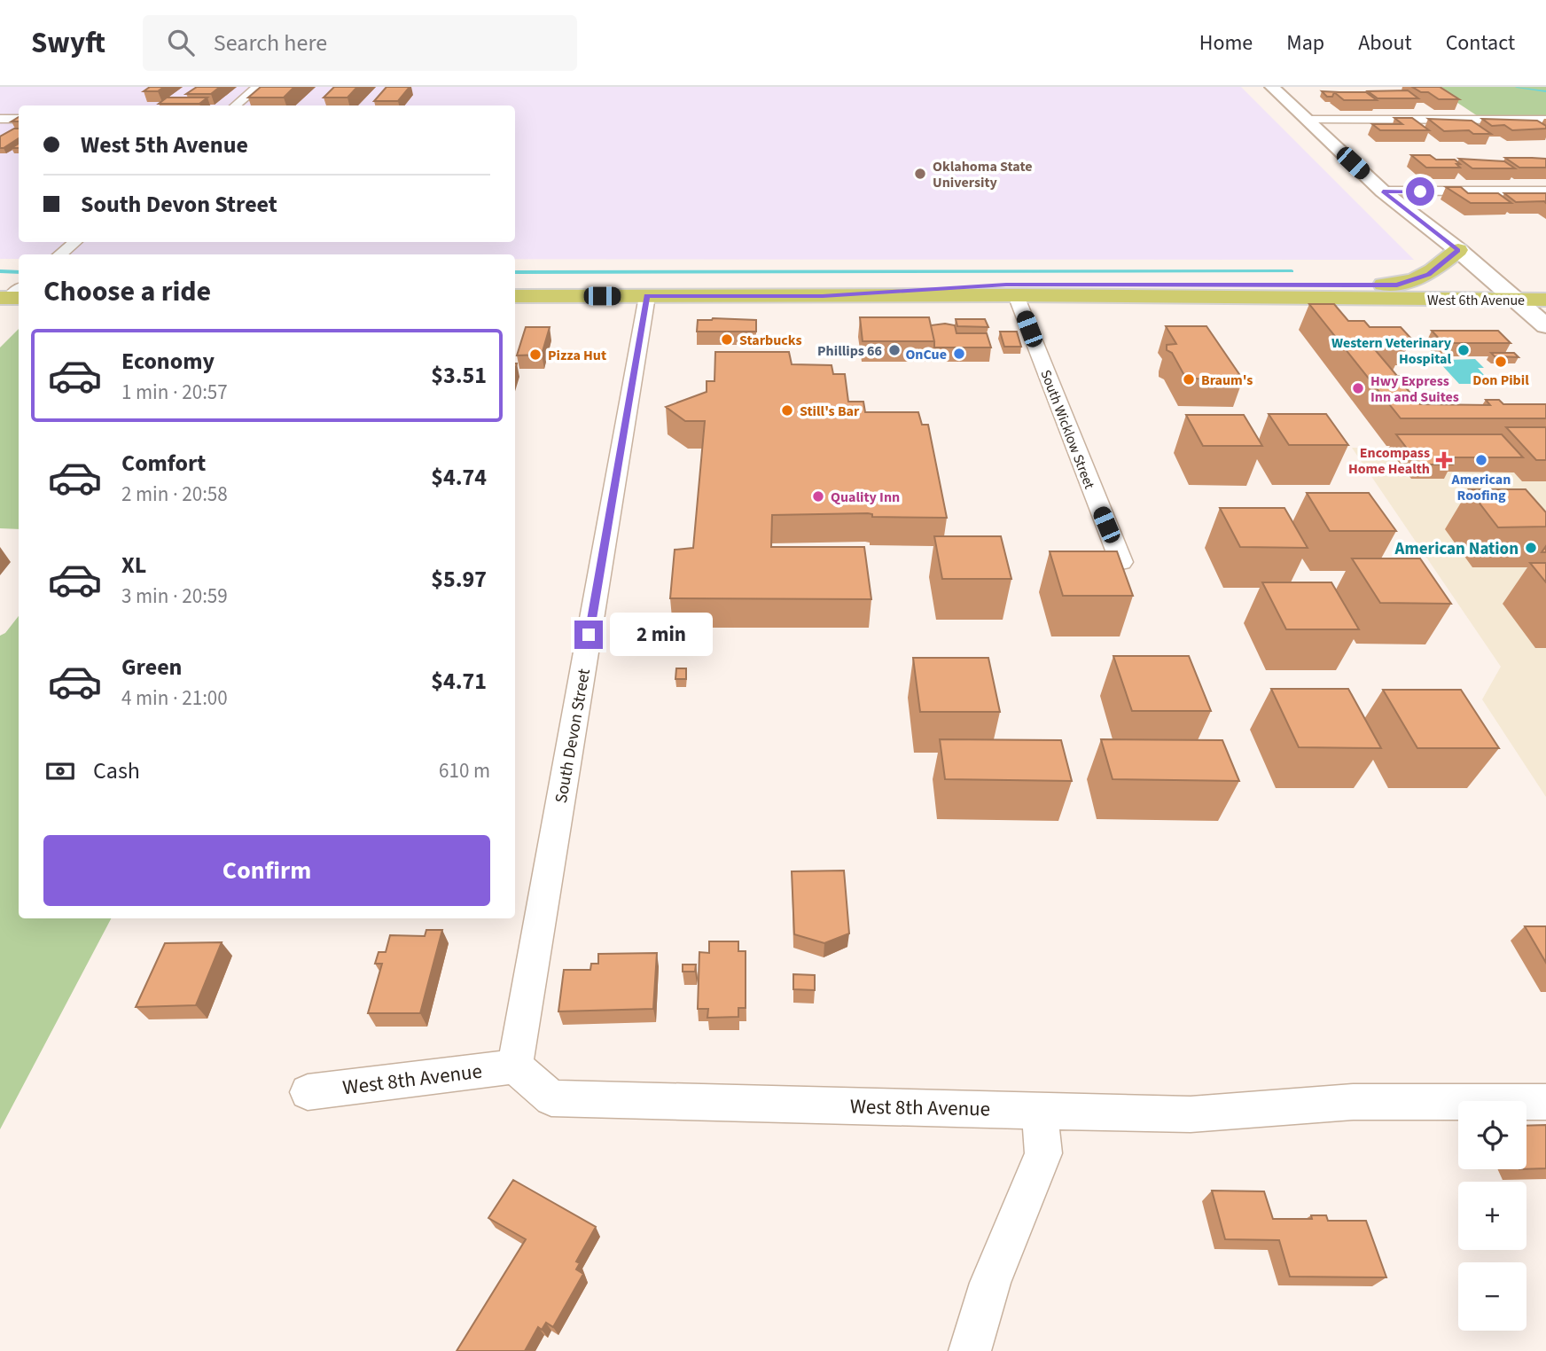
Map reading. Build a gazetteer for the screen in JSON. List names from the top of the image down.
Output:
{
  "streets": {
    "highway": ["West 6th Avenue"],
    "street": ["South Wicklow Street", "South Devon Street", "West 8th Avenue"]
  },
  "crossings": [
    ["West 6th Avenue", "South Wicklow Street"],
    ["West 6th Avenue", "South Devon Street"],
    ["South Devon Street", "West 8th Avenue"]
  ],
  "places": {
    "other": [
      "Oklahoma State University",
      "Starbucks",
      "Phillips 66",
      "Western Veterinary Hospital",
      "OnCue",
      "Pizza Hut",
      "Don Pibil",
      "Braum's",
      "Hwy Express Inn and Suites",
      "Still's Bar",
      "American Roofing",
      "Quality Inn",
      "American Nation"
    ],
    "health": ["Encompass Home Health"]
  },
  "page": {
    "header": "Swyft",
    "search": "Search here",
    "nav": [
      "Home",
      "Map",
      "About",
      "Contact"
    ],
    "banner": ["West 5th Avenue", "South Devon Street"],
    "heading": "Choose a ride",
    "list": [
      {
        "name": "Economy",
        "note": "1 min · 20:57",
        "value": "$3.51"
      },
      {
        "name": "Comfort",
        "note": "2 min · 20:58",
        "value": "$4.74"
      },
      {
        "name": "XL",
        "note": "3 min · 20:59",
        "value": "$5.97"
      },
      {
        "name": "Green",
        "note": "4 min · 21:00",
        "value": "$4.71"
      }
    ],
    "bubble": "2 min",
    "pay": ["Cash", "610 m"],
    "buttons": "Confirm",
    "map_buttons": ["+", "−"]
  }
}
